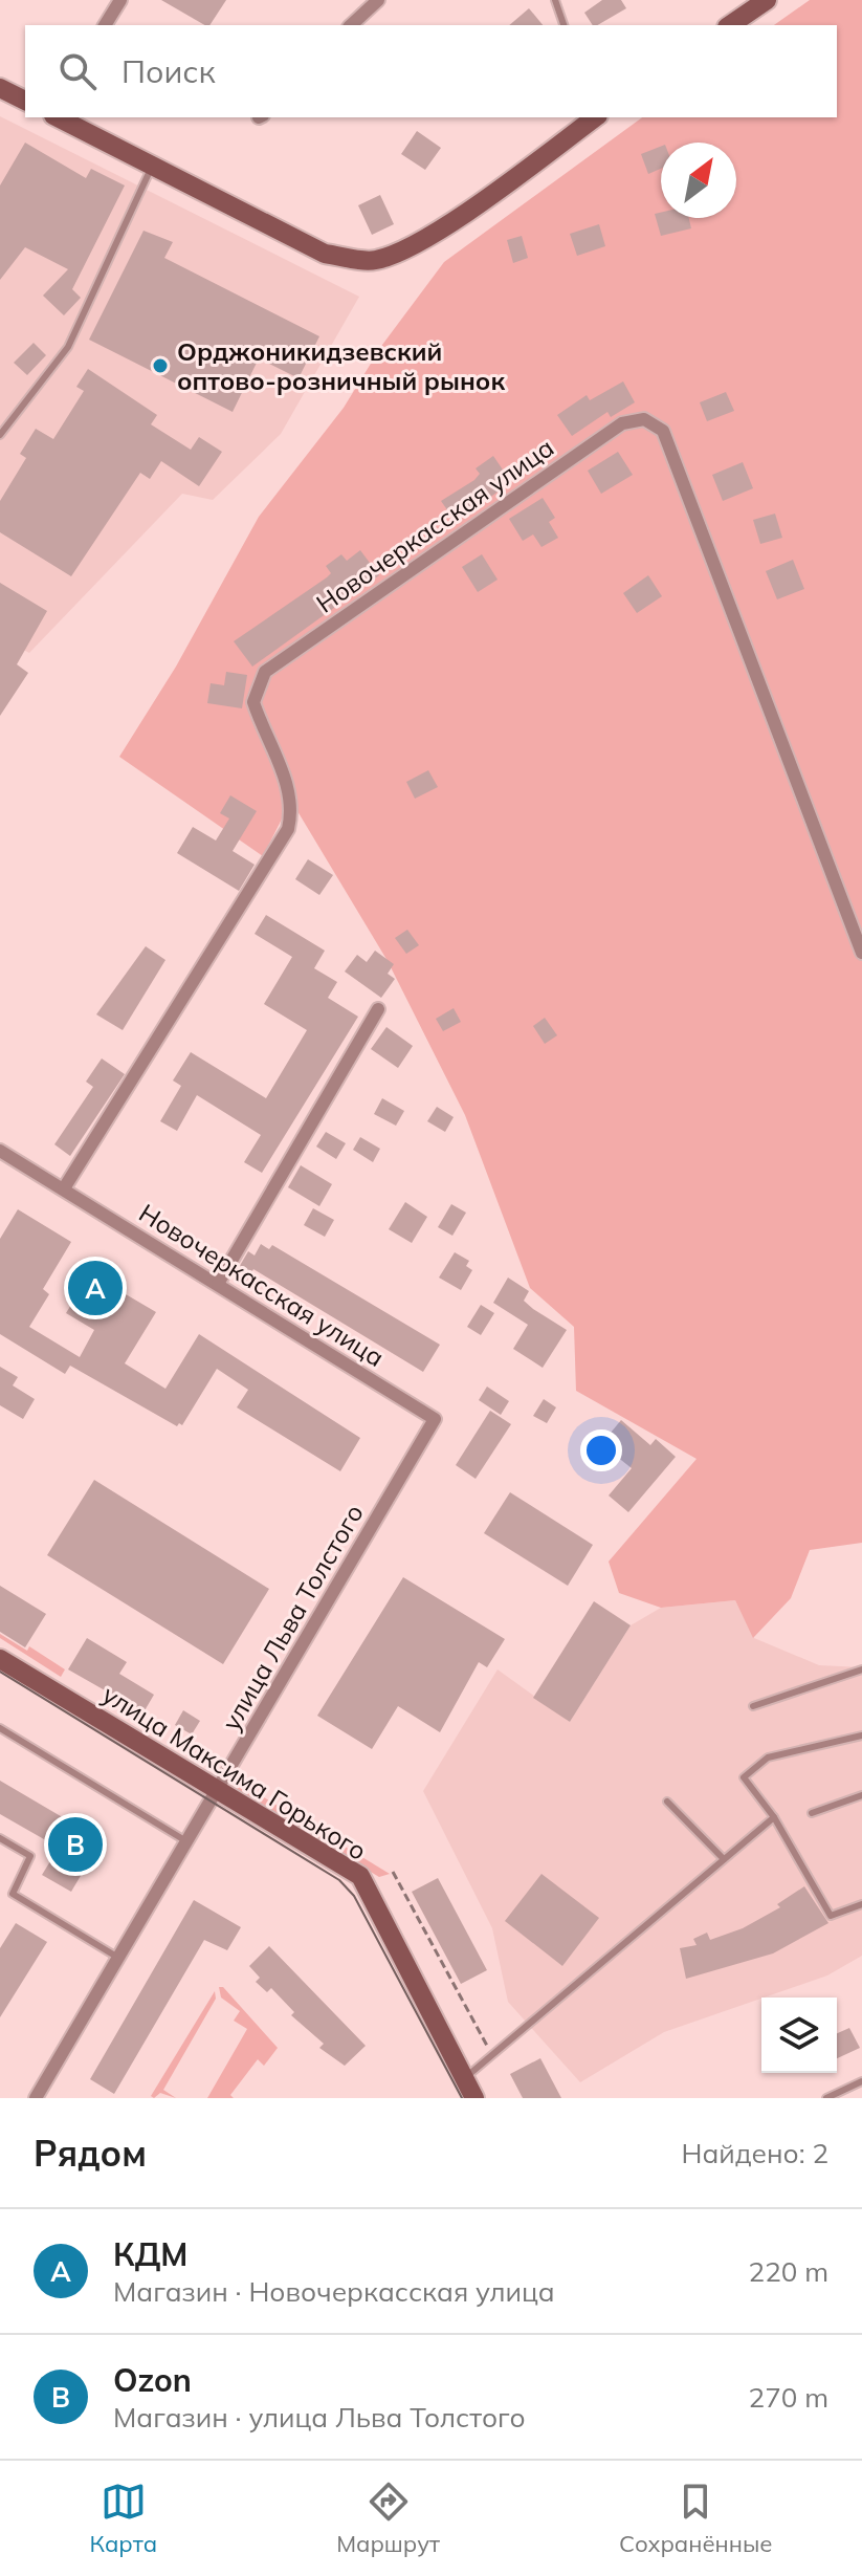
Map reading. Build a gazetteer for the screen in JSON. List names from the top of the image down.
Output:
{
  "streets": {
    "main road": ["улица Максима Горького"],
    "street": ["Новочеркасская улица", "улица Льва Толстого"]
  },
  "crossings": [
    ["Новочеркасская улица", "улица Льва Толстого"],
    ["улица Льва Толстого", "улица Максима Горького"]
  ],
  "places": ["Орджоникидзевский оптово-розничный рынок"],
  "north": "top right",
  "page": {
    "search": "Поиск",
    "pins": ["A", "B"],
    "heading": ["Рядом", "Найдено: 2"],
    "list": [
      {
        "mark": "A",
        "name": "КДМ",
        "note": "Магазин · Новочеркасская улица",
        "value": "220 m"
      },
      {
        "mark": "B",
        "name": "Ozon",
        "note": "Магазин · улица Льва Толстого",
        "value": "270 m"
      }
    ],
    "nav": ["Карта", "Маршрут", "Сохранённые"]
  }
}
